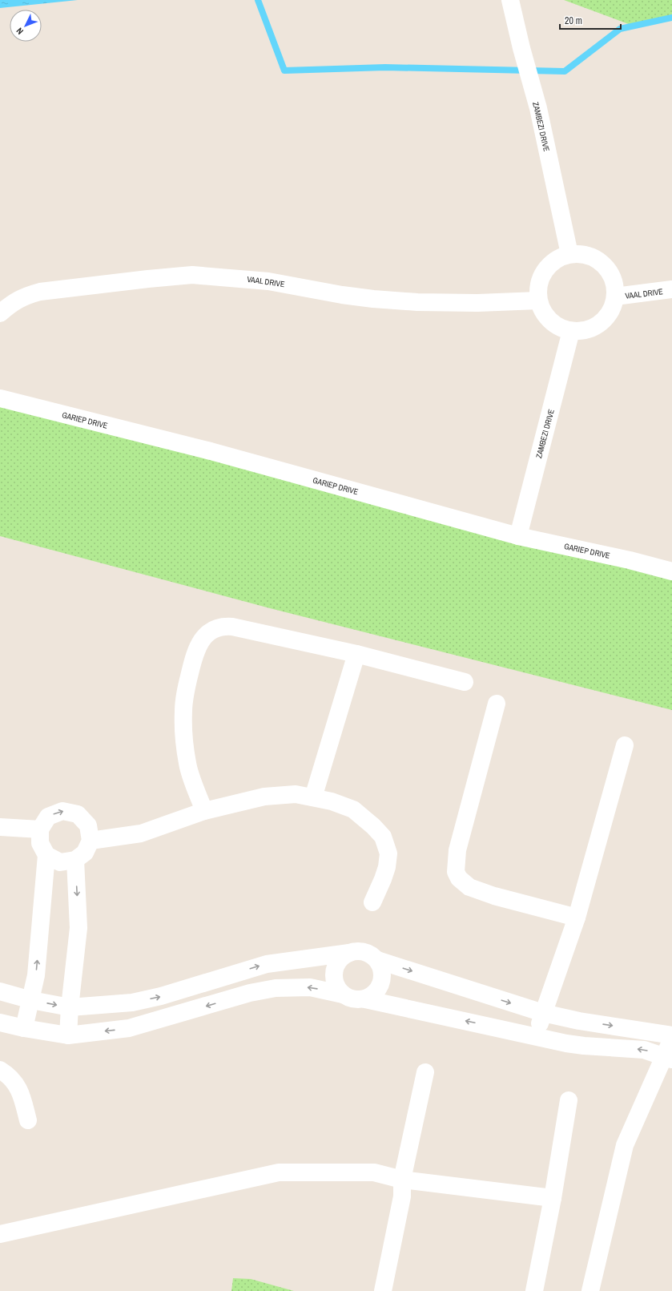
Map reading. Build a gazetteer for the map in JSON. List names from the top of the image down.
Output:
{
  "streets": {
    "street": ["ZAMBEZI DRIVE", "VAAL DRIVE", "GARIEP DRIVE"]
  },
  "crossings": [
    ["ZAMBEZI DRIVE", "VAAL DRIVE"],
    ["ZAMBEZI DRIVE", "GARIEP DRIVE"]
  ],
  "scale_bar": "20 m",
  "north": "bottom left"
}
